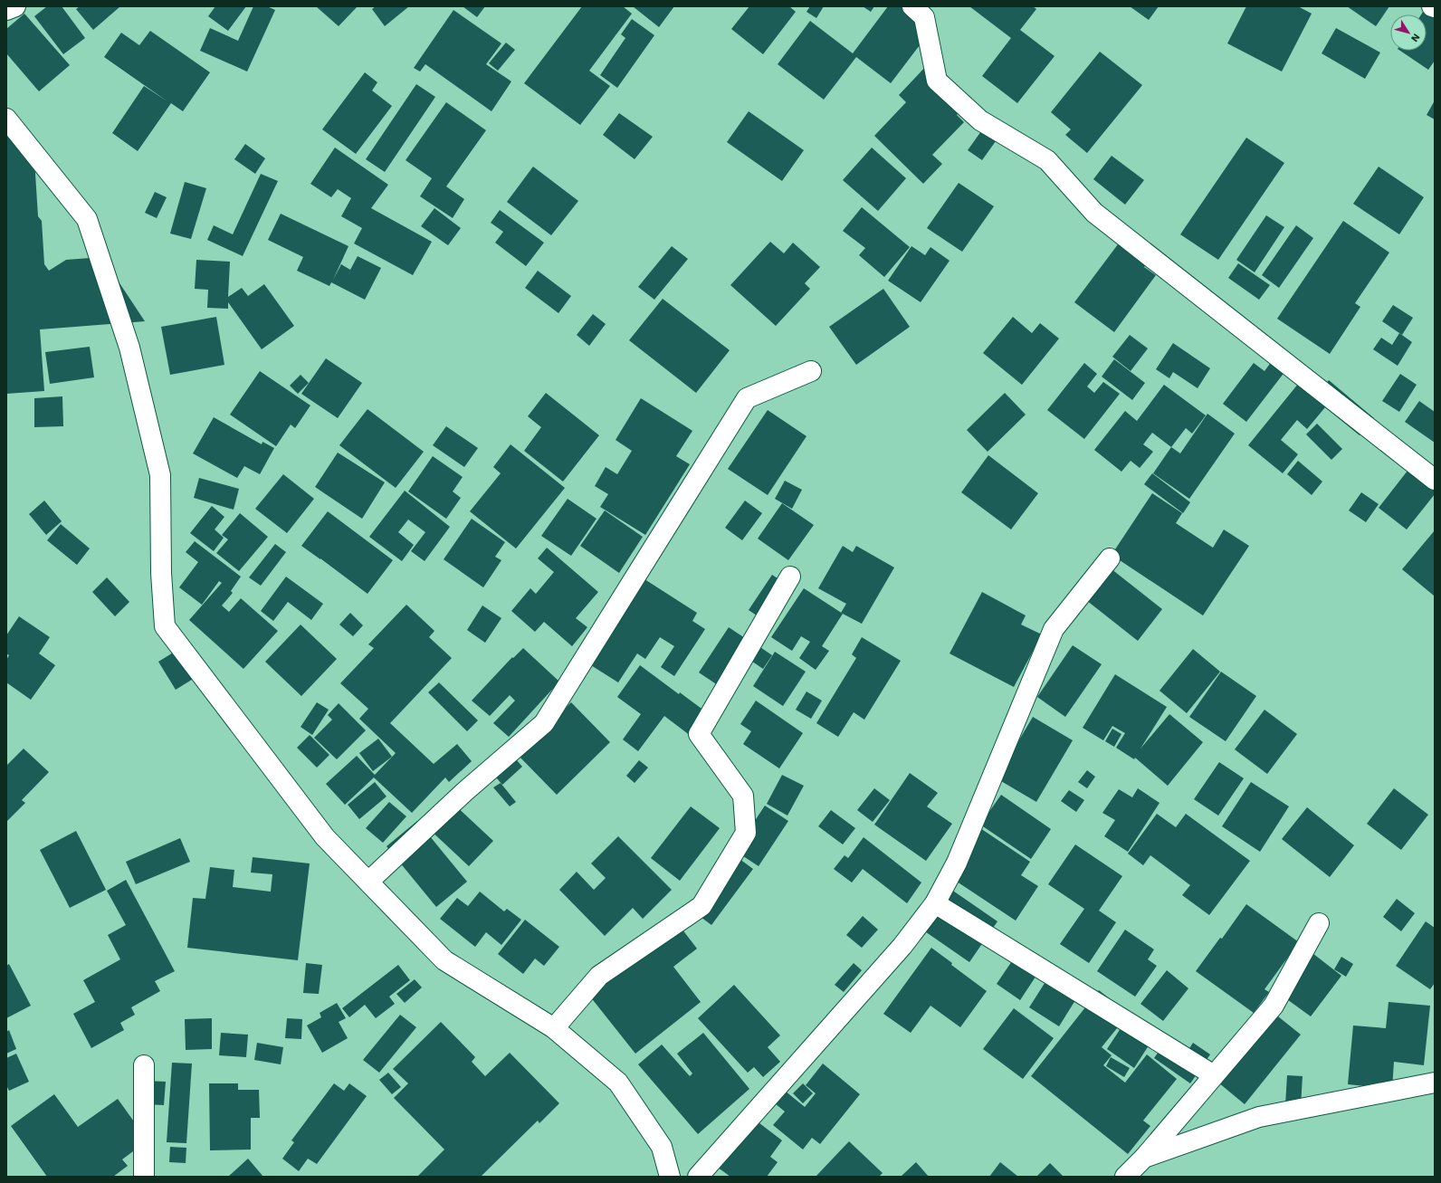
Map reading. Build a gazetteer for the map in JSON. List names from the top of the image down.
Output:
{
  "north": "bottom right"
}
